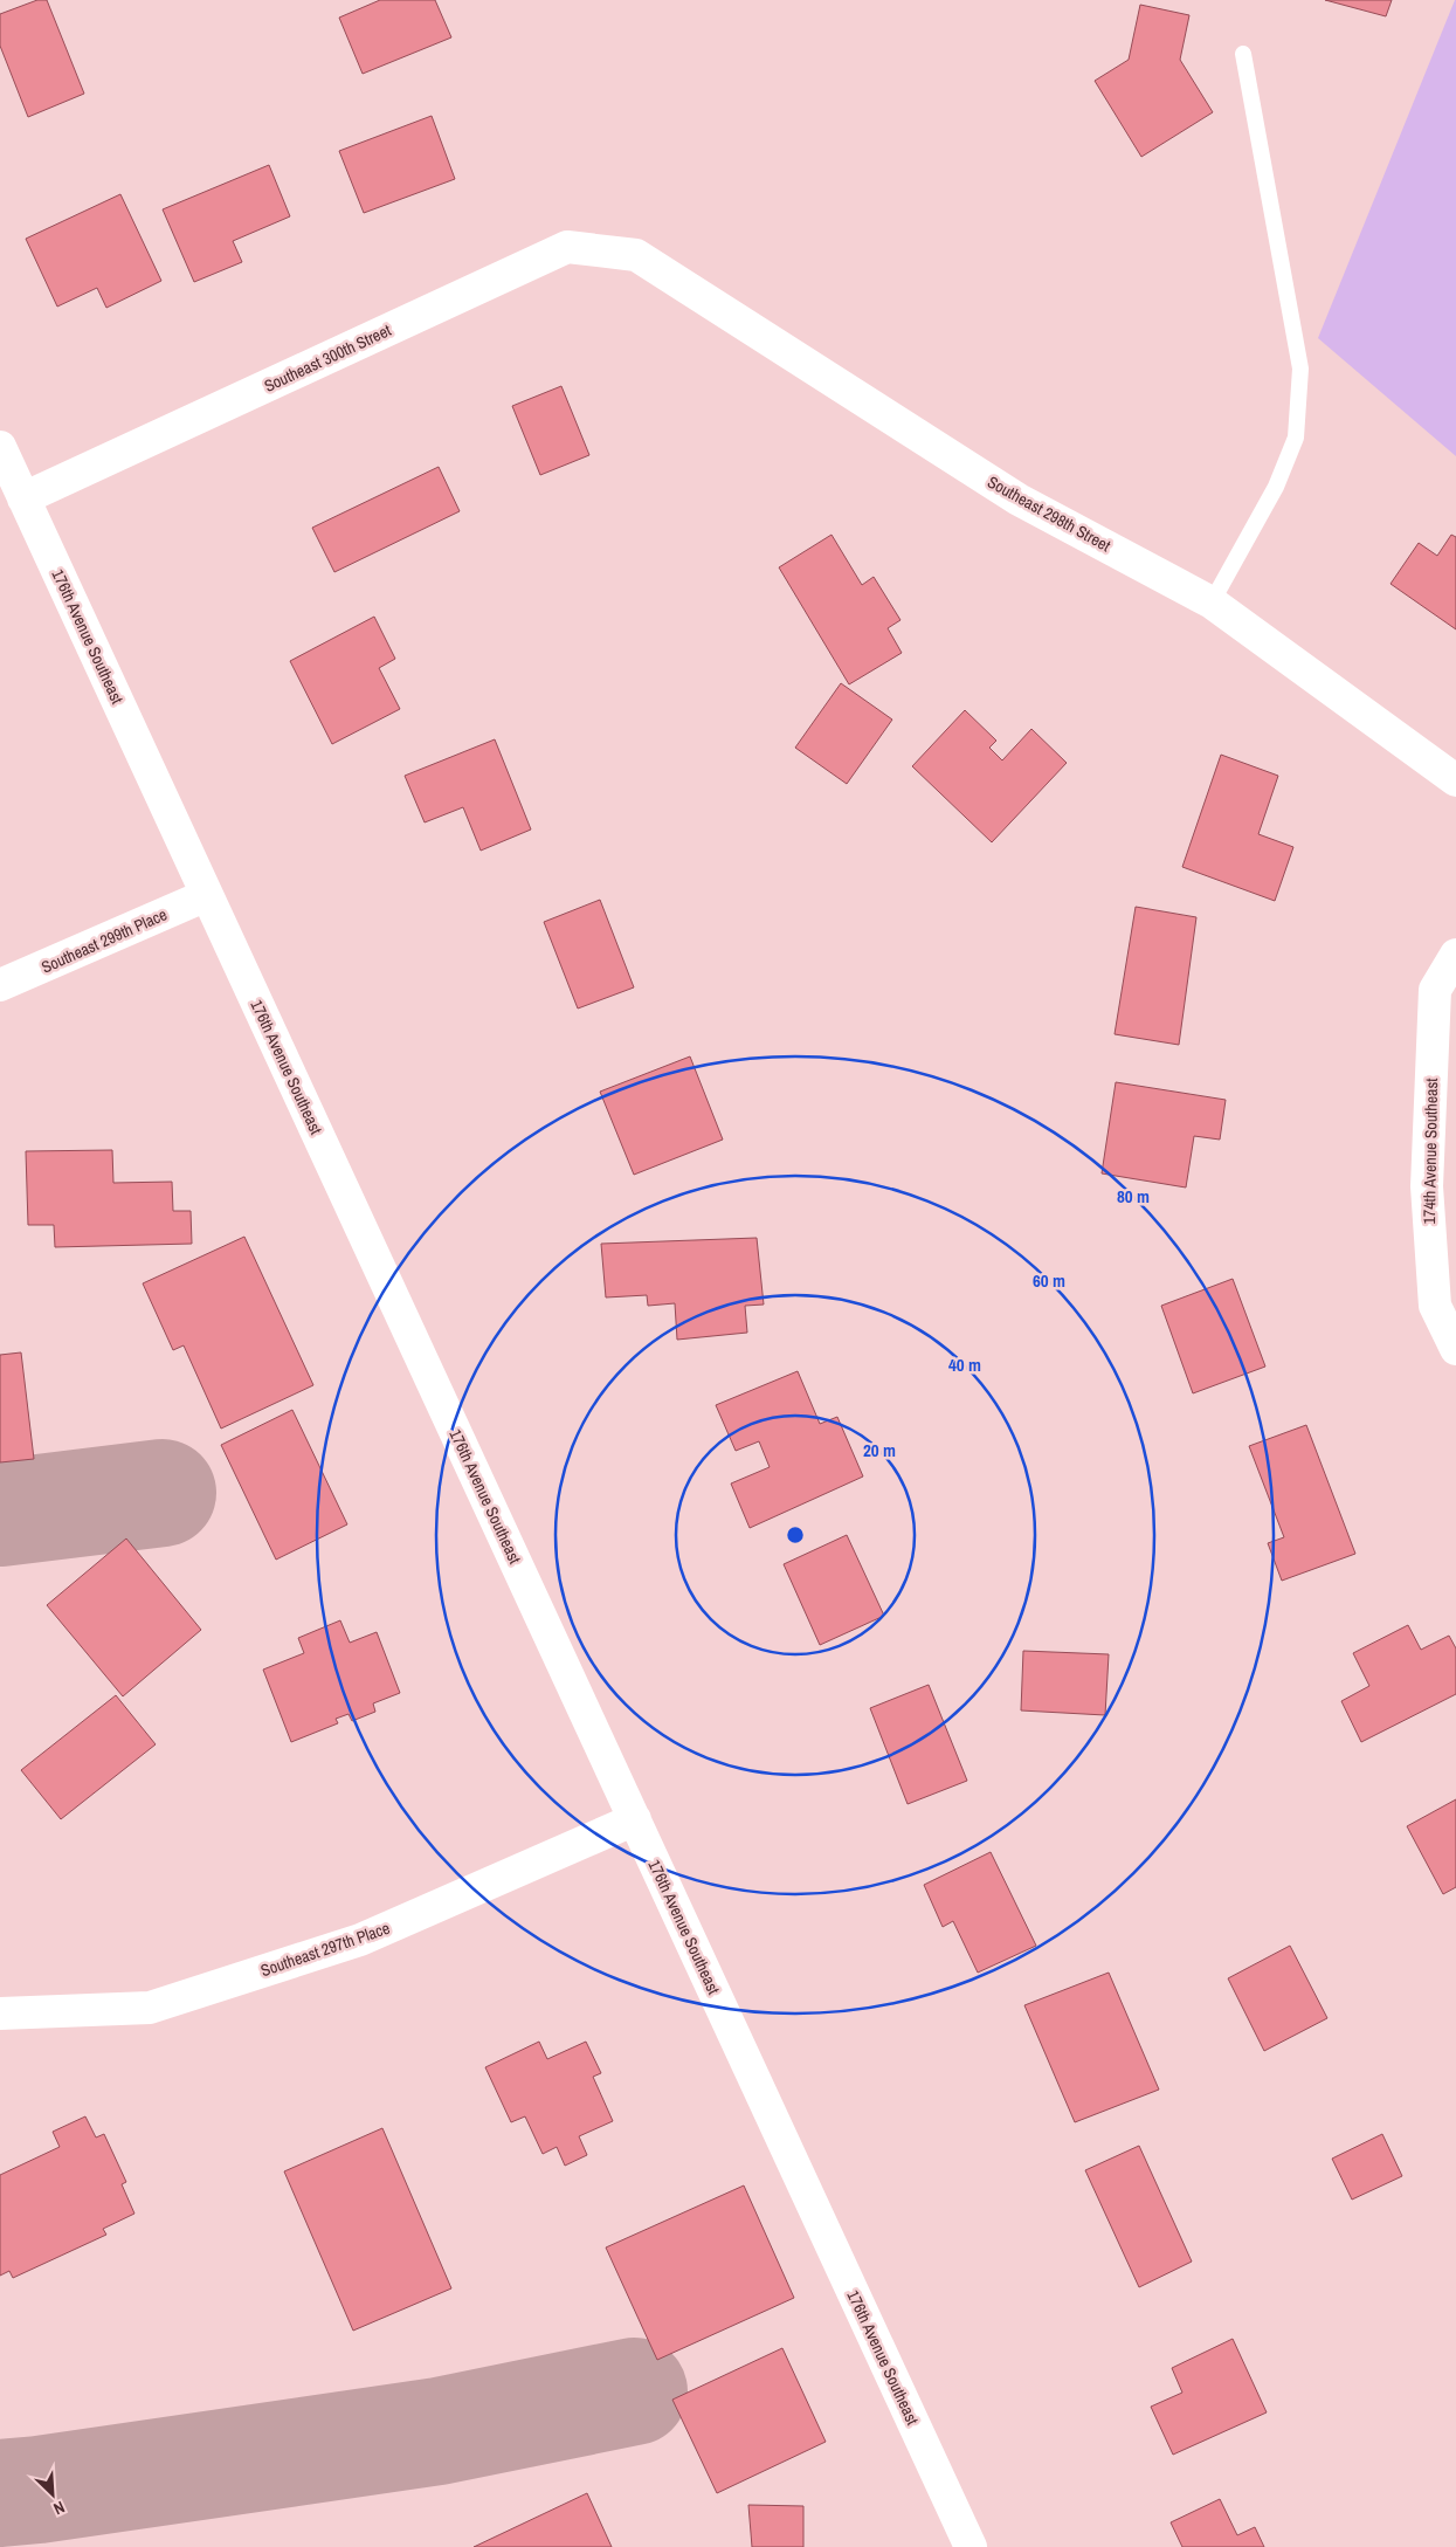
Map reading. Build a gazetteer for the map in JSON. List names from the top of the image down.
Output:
{
  "streets": {
    "street": [
      "Southeast 300th Street",
      "Southeast 298th Street",
      "176th Avenue Southeast",
      "Southeast 299th Place",
      "174th Avenue Southeast",
      "Southeast 297th Place"
    ]
  },
  "crossings": [
    ["Southeast 300th Street", "Southeast 298th Street"],
    ["Southeast 300th Street", "176th Avenue Southeast"],
    ["176th Avenue Southeast", "Southeast 299th Place"],
    ["176th Avenue Southeast", "Southeast 297th Place"]
  ],
  "north": "bottom right",
  "rings": [
    "80 m",
    "60 m",
    "40 m",
    "20 m"
  ]
}
